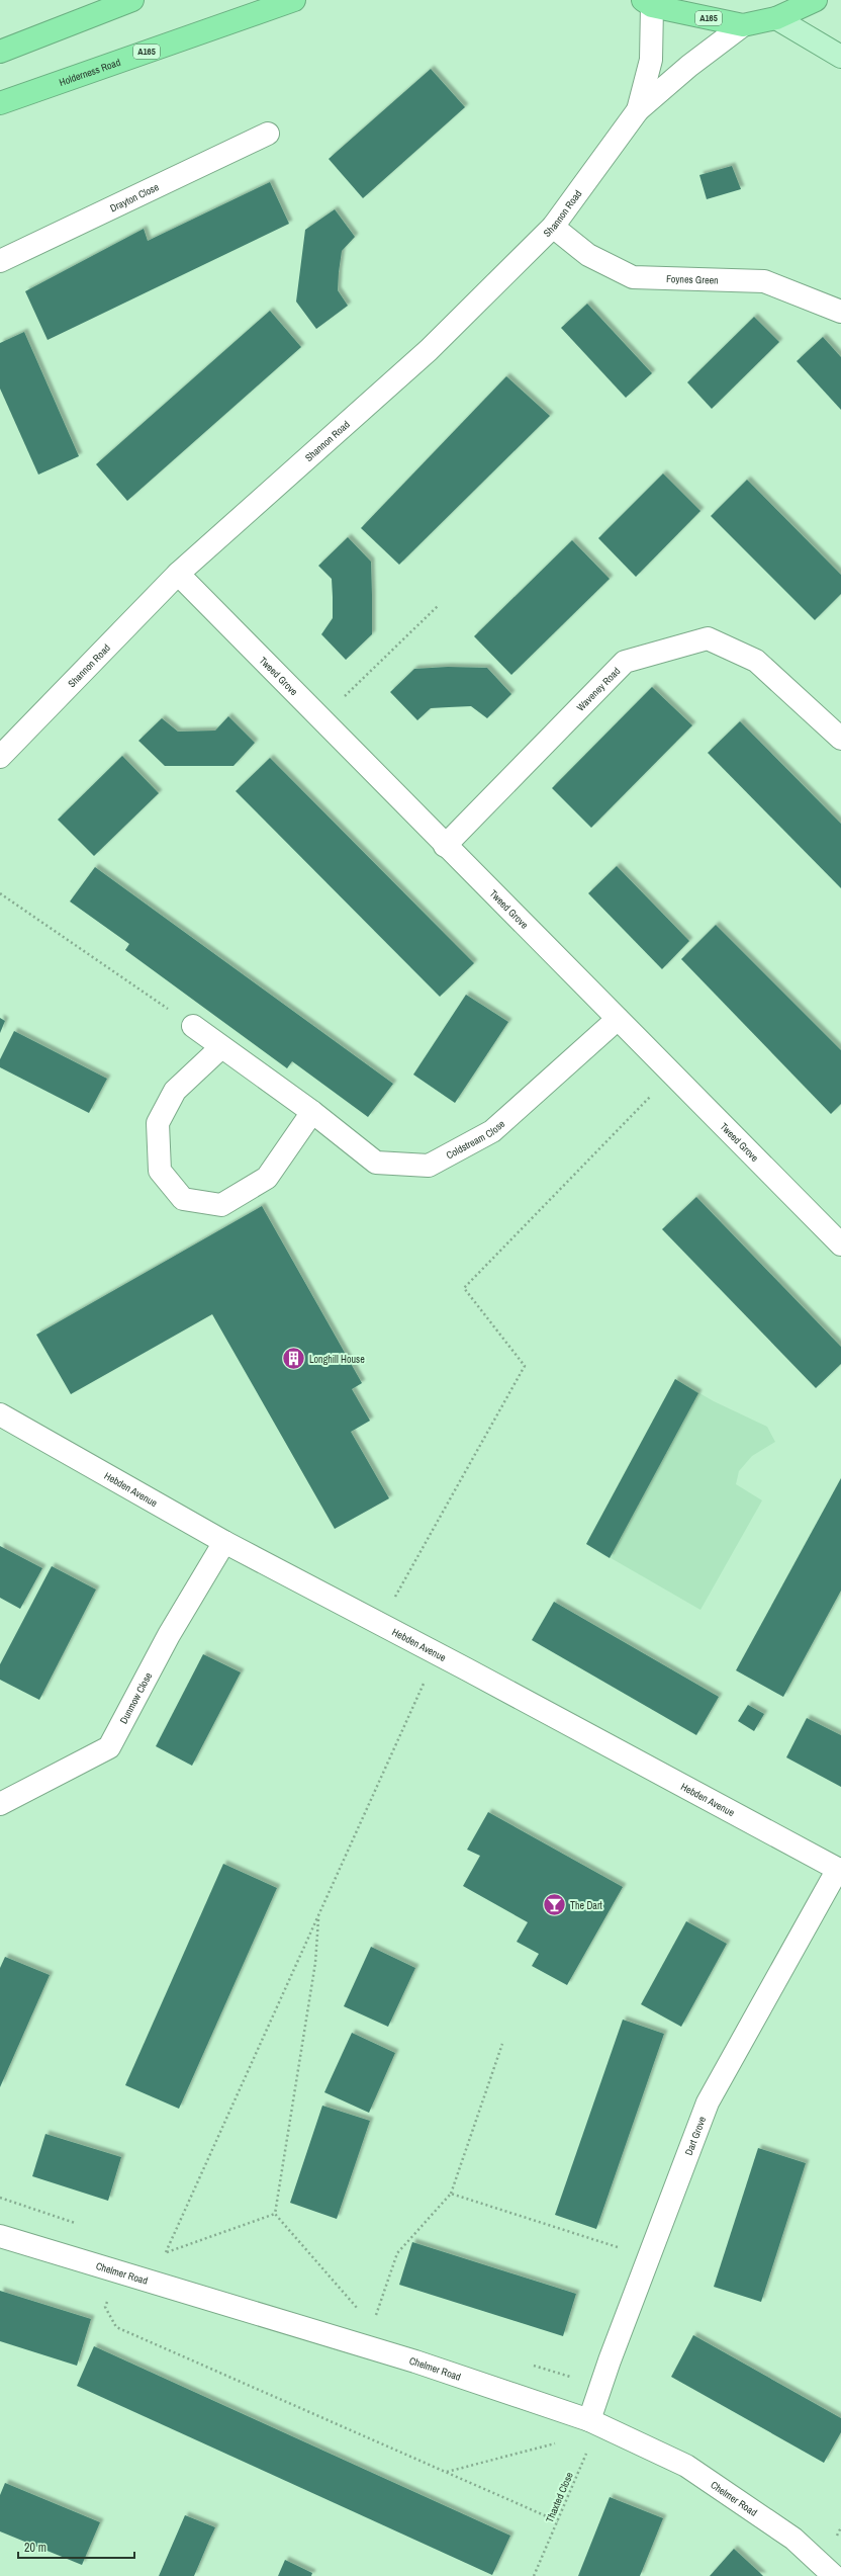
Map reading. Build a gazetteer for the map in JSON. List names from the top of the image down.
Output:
{
  "streets": {
    "highway": ["A165", "Holderness Road"],
    "street": [
      "Drayton Close",
      "Shannon Road",
      "Foynes Green",
      "Tweed Grove",
      "Waveney Road",
      "Coldstream Close",
      "Hebden Avenue",
      "Dunmow Close",
      "Dart Grove",
      "Chelmer Road"
    ],
    "path": ["Thaxted Close"]
  },
  "crossings": [
    ["A165", "Shannon Road"],
    ["Shannon Road", "Foynes Green"],
    ["Shannon Road", "Tweed Grove"],
    ["Tweed Grove", "Waveney Road"],
    ["Tweed Grove", "Coldstream Close"],
    ["Hebden Avenue", "Dunmow Close"],
    ["Hebden Avenue", "Dart Grove"],
    ["Dart Grove", "Chelmer Road"],
    ["Dart Grove", "Thaxted Close"],
    ["Chelmer Road", "Thaxted Close"]
  ],
  "places": {
    "building": ["Longhill House"],
    "bar": ["The Dart"]
  },
  "scale_bar": "20 m"
}
